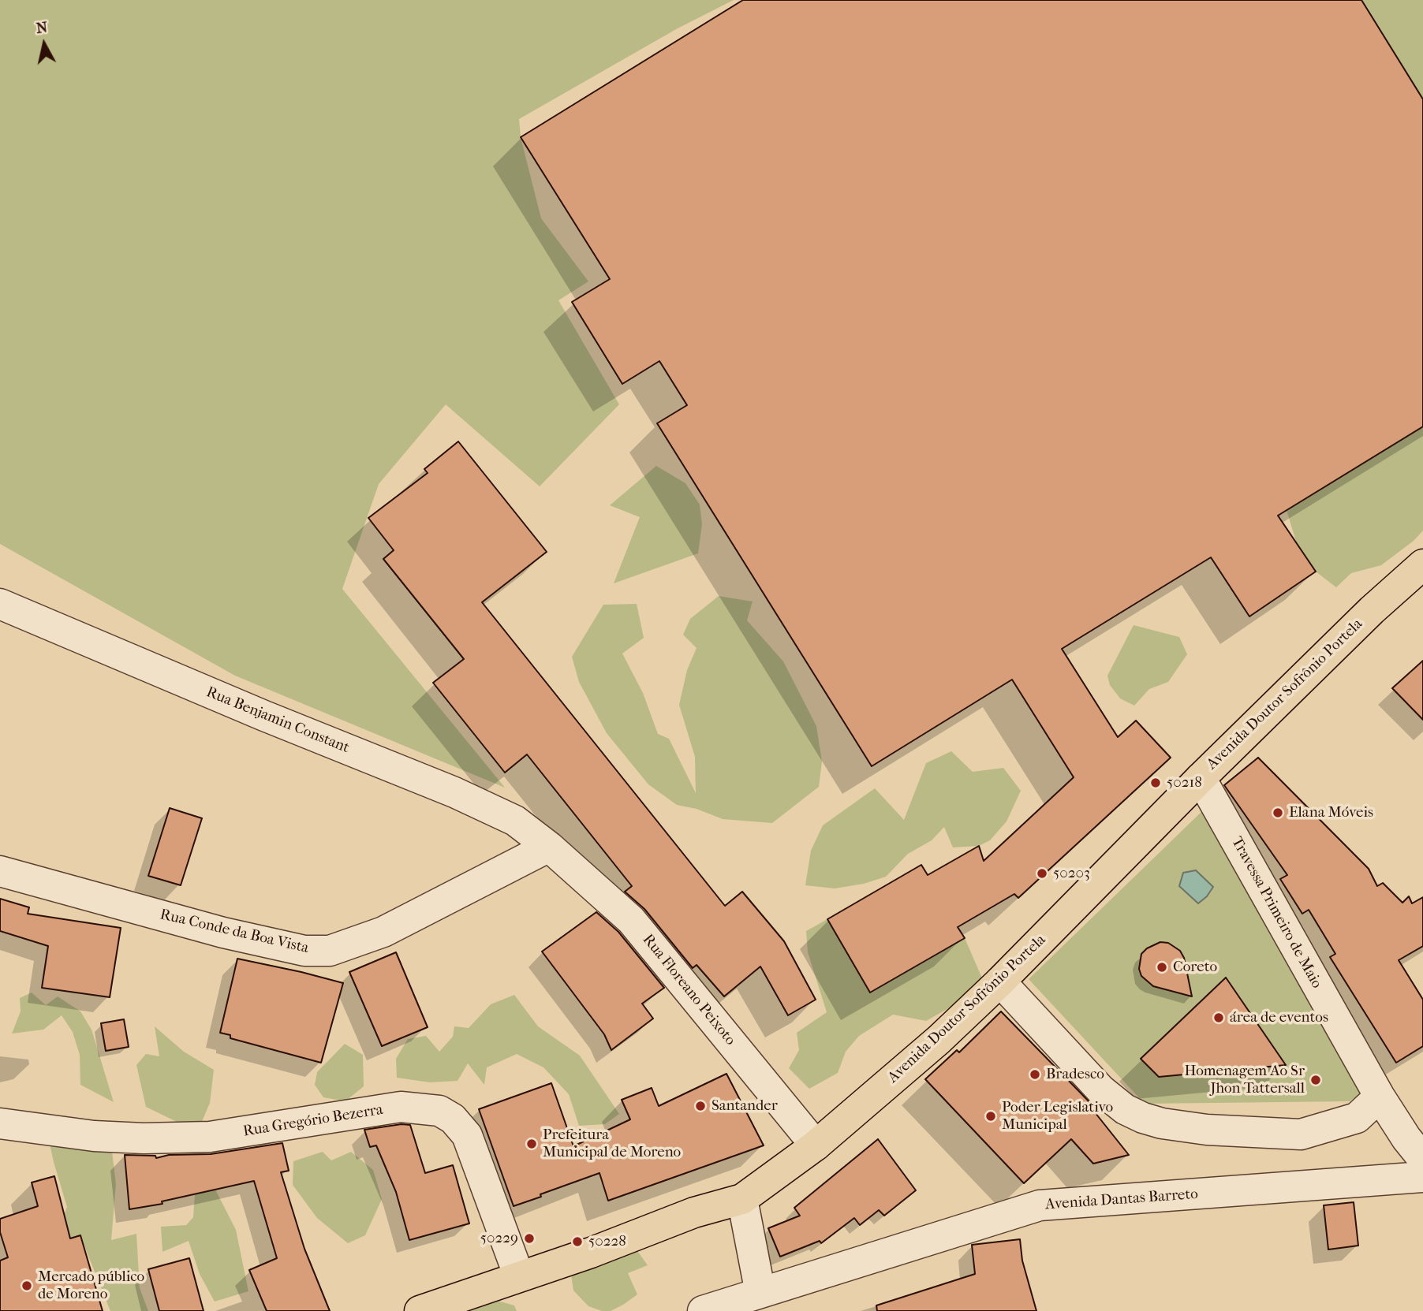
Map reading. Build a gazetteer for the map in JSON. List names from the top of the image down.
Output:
{
  "streets": {
    "main road": ["Avenida Doutor Sofrônio Portela"],
    "street": [
      "Rua Benjamin Constant",
      "Travessa Primeiro de Maio",
      "Rua Conde da Boa Vista",
      "Rua Floreano Peixoto",
      "Rua Gregório Bezerra",
      "Avenida Dantas Barreto"
    ]
  },
  "crossings": [
    ["Avenida Doutor Sofrônio Portela", "Travessa Primeiro de Maio"],
    ["Avenida Doutor Sofrônio Portela", "Rua Floreano Peixoto"],
    ["Avenida Doutor Sofrônio Portela", "Rua Gregório Bezerra"],
    ["Rua Benjamin Constant", "Rua Conde da Boa Vista"],
    ["Rua Benjamin Constant", "Rua Floreano Peixoto"],
    ["Rua Conde da Boa Vista", "Rua Floreano Peixoto"]
  ],
  "places": [
    "50218",
    "Elana Móveis",
    "50203",
    "Coreto",
    "área de eventos",
    "Bradesco",
    "Homenagem Ao Sr Jhon Tattersall",
    "Santander",
    "Poder Legislativo Municipal",
    "Prefeitura Municipal de Moreno",
    "50229",
    "50228",
    "Mercado público de Moreno"
  ],
  "north": "top"
}
